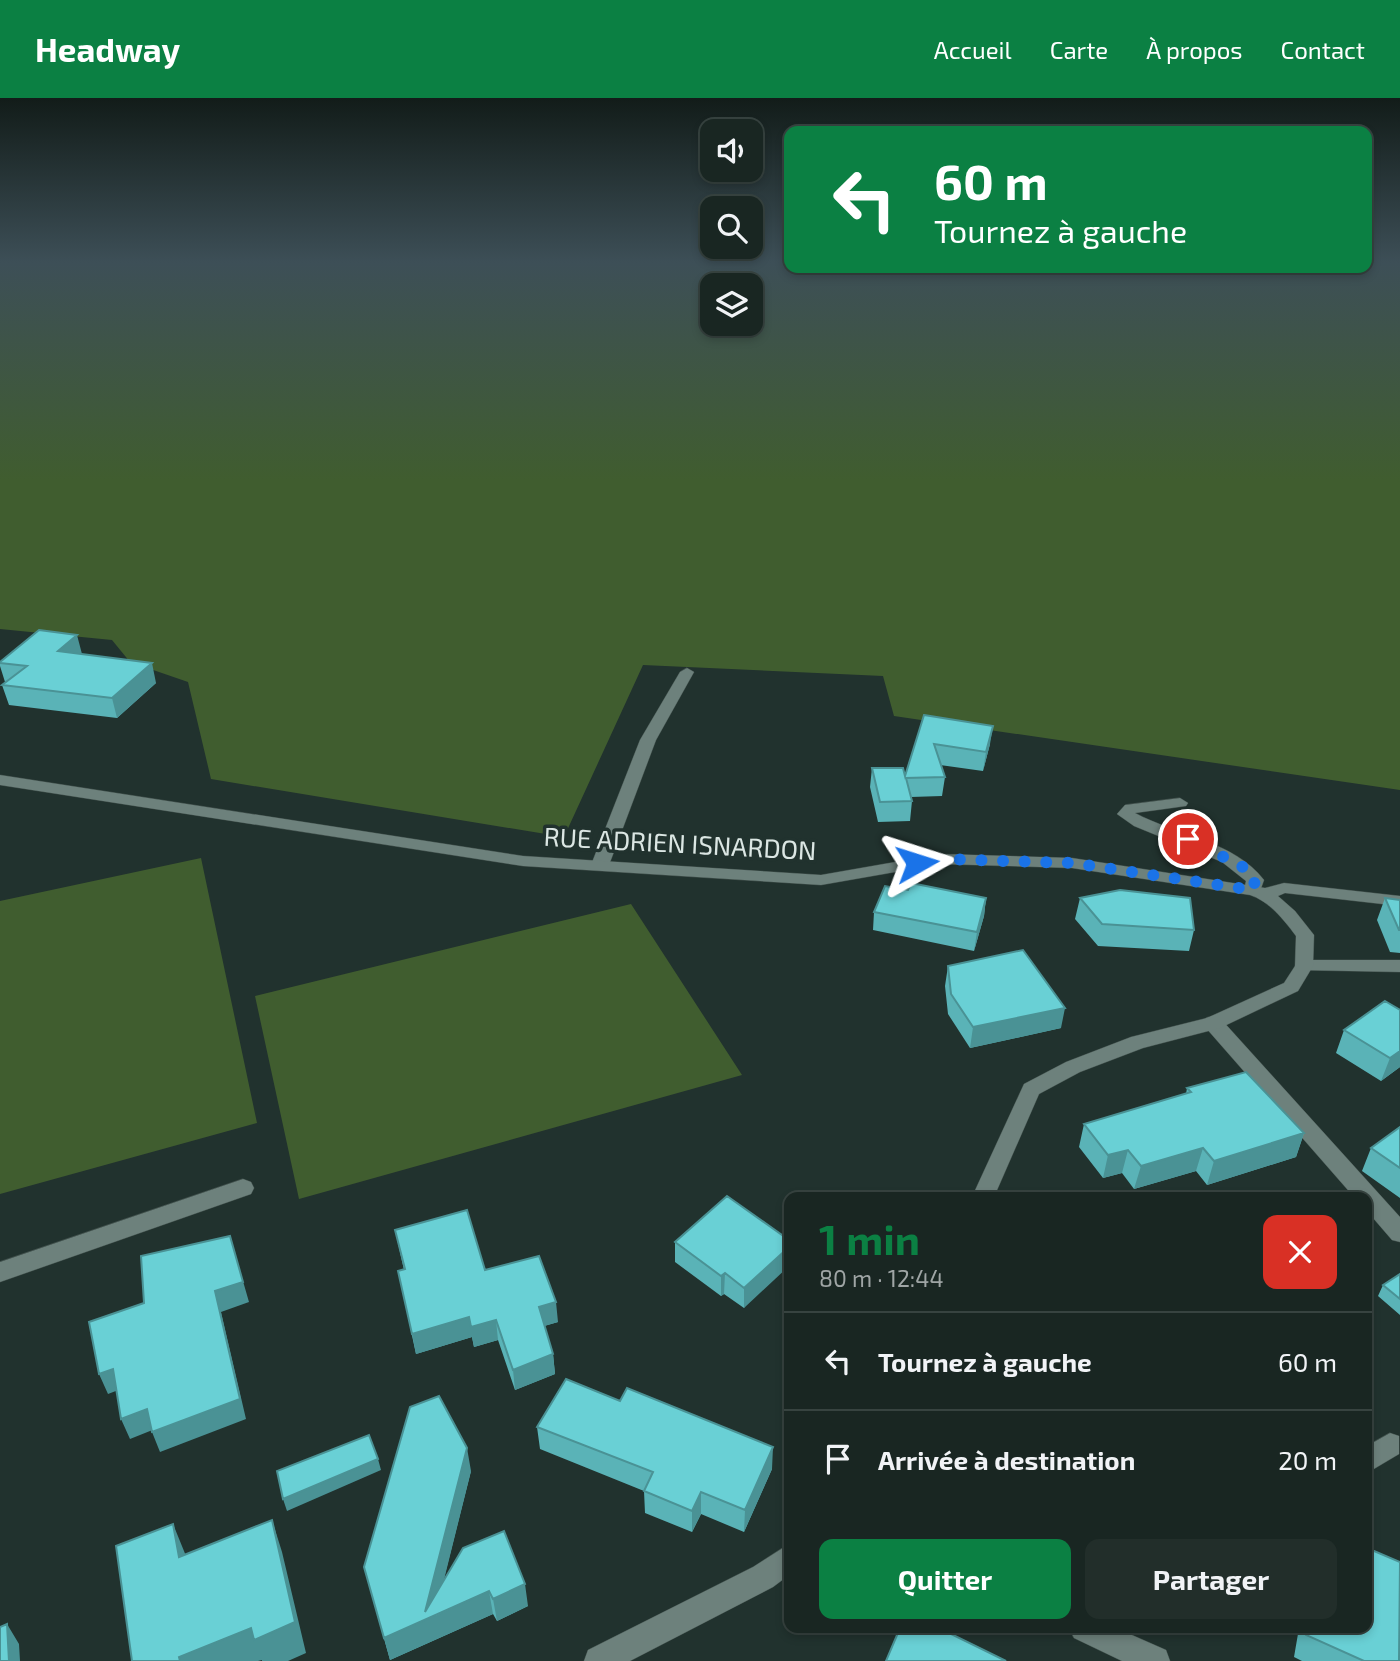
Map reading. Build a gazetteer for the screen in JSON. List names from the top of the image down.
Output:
{
  "streets": {
    "street": ["RUE ADRIEN ISNARDON"]
  },
  "page": {
    "header": "Headway",
    "nav": [
      "Accueil",
      "Carte",
      "À propos",
      "Contact"
    ],
    "turn": ["60 m", "Tournez à gauche"],
    "heading": ["1 min", "80 m · 12:44"],
    "list": [
      {
        "name": "Tournez à gauche",
        "value": "60 m"
      },
      {
        "name": "Arrivée à destination",
        "value": "20 m"
      }
    ],
    "buttons": ["Quitter", "Partager"]
  }
}
